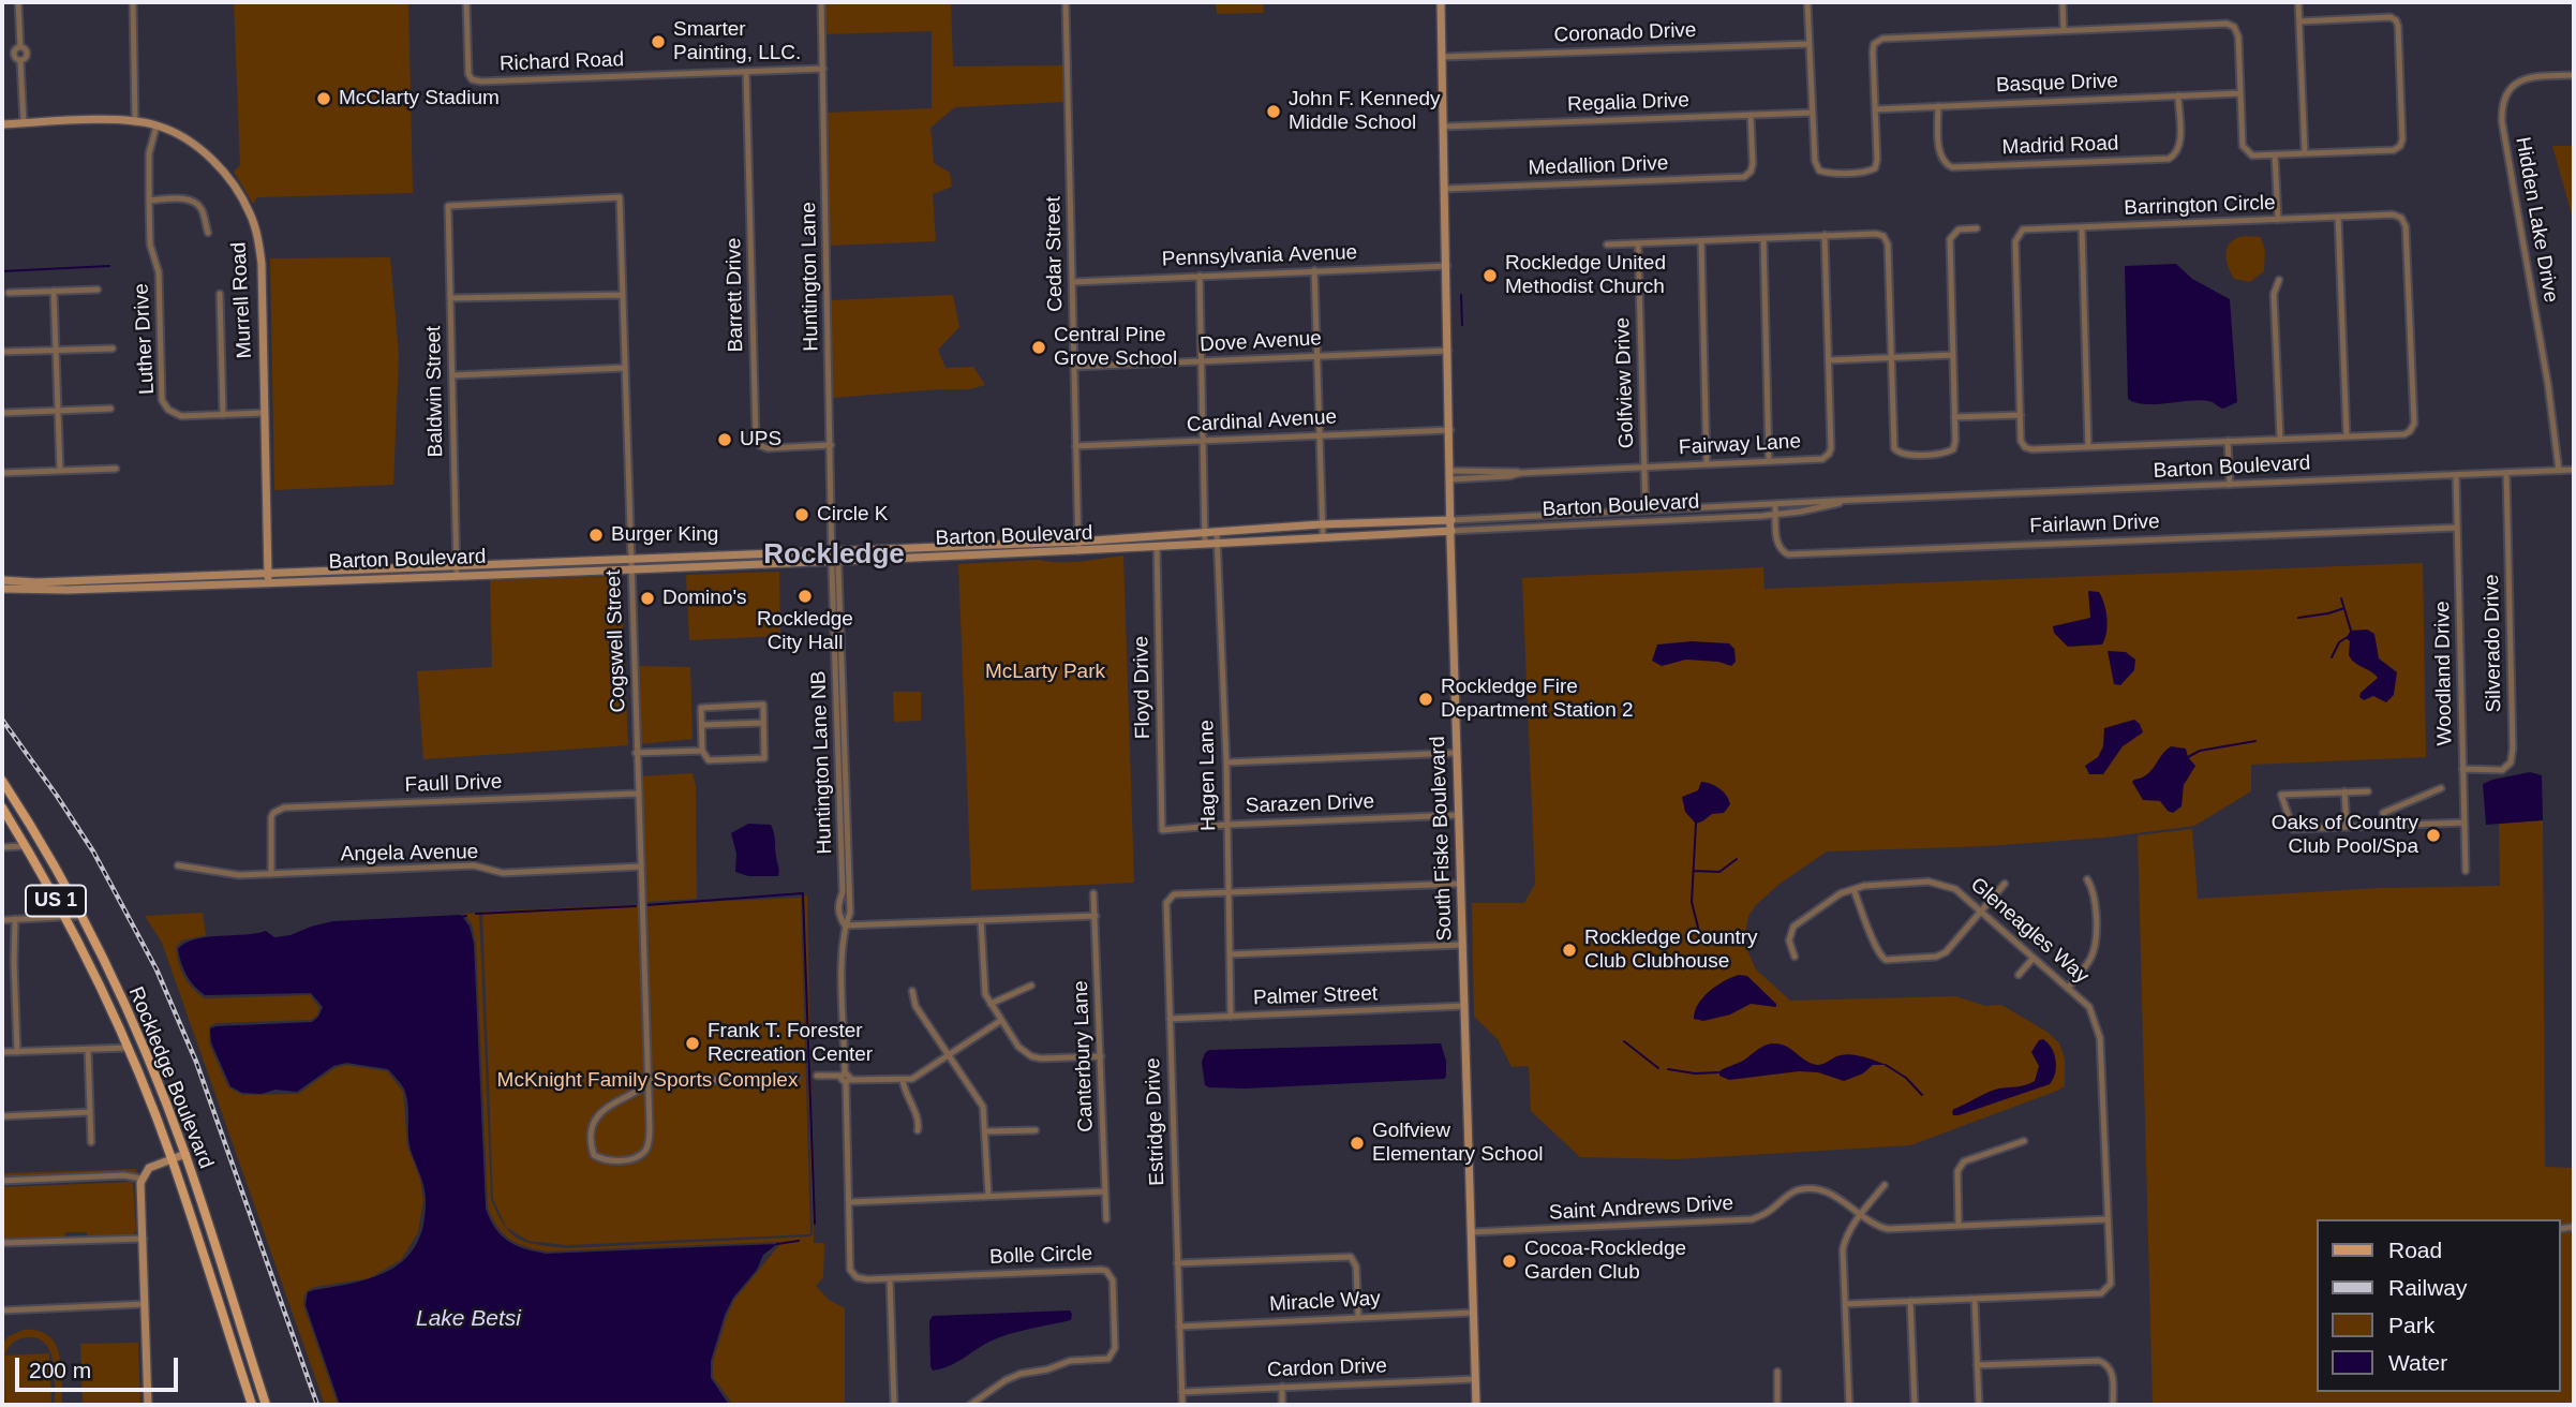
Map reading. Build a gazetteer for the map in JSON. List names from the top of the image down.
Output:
{
  "streets": {
    "main road": [
      "Murrell Road",
      "Barton Boulevard",
      "South Fiske Boulevard",
      "US 1",
      "Rockledge Boulevard"
    ],
    "street": [
      "Coronado Drive",
      "Richard Road",
      "Basque Drive",
      "Regalia Drive",
      "Madrid Road",
      "Medallion Drive",
      "Barrington Circle",
      "Hidden Lake Drive",
      "Cedar Street",
      "Pennsylvania Avenue",
      "Huntington Lane",
      "Barrett Drive",
      "Luther Drive",
      "Dove Avenue",
      "Golfview Drive",
      "Baldwin Street",
      "Cardinal Avenue",
      "Fairway Lane",
      "Fairlawn Drive",
      "Cogswell Street",
      "Silverado Drive",
      "Woodland Drive",
      "Floyd Drive",
      "Huntington Lane NB",
      "Hagen Lane",
      "Faull Drive",
      "Sarazen Drive",
      "Angela Avenue",
      "Gleneagles Way",
      "Palmer Street",
      "Canterbury Lane",
      "Estridge Drive",
      "Saint Andrews Drive",
      "Bolle Circle",
      "Miracle Way",
      "Cardon Drive"
    ]
  },
  "crossings": [
    ["Coronado Drive", "South Fiske Boulevard"],
    ["Richard Road", "Huntington Lane"],
    ["Richard Road", "Barrett Drive"],
    ["Basque Drive", "Madrid Road"],
    ["Regalia Drive", "Medallion Drive"],
    ["Regalia Drive", "South Fiske Boulevard"],
    ["Medallion Drive", "South Fiske Boulevard"],
    ["Hidden Lake Drive", "Barton Boulevard"],
    ["Cedar Street", "Pennsylvania Avenue"],
    ["Cedar Street", "Dove Avenue"],
    ["Cedar Street", "Cardinal Avenue"],
    ["Cedar Street", "Barton Boulevard"],
    ["Pennsylvania Avenue", "South Fiske Boulevard"],
    ["Huntington Lane", "Barrett Drive"],
    ["Huntington Lane", "Barton Boulevard"],
    ["Huntington Lane", "Huntington Lane NB"],
    ["Murrell Road", "Luther Drive"],
    ["Murrell Road", "Barton Boulevard"],
    ["Dove Avenue", "South Fiske Boulevard"],
    ["Golfview Drive", "Fairway Lane"],
    ["Golfview Drive", "Barton Boulevard"],
    ["Baldwin Street", "Barton Boulevard"],
    ["Baldwin Street", "Cogswell Street"],
    ["Cardinal Avenue", "South Fiske Boulevard"],
    ["Fairway Lane", "South Fiske Boulevard"],
    ["Barton Boulevard", "Fairlawn Drive"],
    ["Barton Boulevard", "Cogswell Street"],
    ["Barton Boulevard", "Silverado Drive"],
    ["Barton Boulevard", "Woodland Drive"],
    ["Barton Boulevard", "Floyd Drive"],
    ["Barton Boulevard", "Huntington Lane NB"],
    ["Barton Boulevard", "Hagen Lane"],
    ["Barton Boulevard", "South Fiske Boulevard"],
    ["Fairlawn Drive", "Woodland Drive"],
    ["Cogswell Street", "Faull Drive"],
    ["Cogswell Street", "Angela Avenue"],
    ["Silverado Drive", "Woodland Drive"],
    ["Floyd Drive", "Sarazen Drive"],
    ["Hagen Lane", "Sarazen Drive"],
    ["Hagen Lane", "Palmer Street"],
    ["Hagen Lane", "Estridge Drive"],
    ["Faull Drive", "Angela Avenue"],
    ["Sarazen Drive", "South Fiske Boulevard"],
    ["South Fiske Boulevard", "Palmer Street"],
    ["South Fiske Boulevard", "Saint Andrews Drive"],
    ["South Fiske Boulevard", "Miracle Way"],
    ["South Fiske Boulevard", "Cardon Drive"],
    ["Gleneagles Way", "Saint Andrews Drive"],
    ["Palmer Street", "Estridge Drive"],
    ["Estridge Drive", "Miracle Way"],
    ["Estridge Drive", "Cardon Drive"]
  ],
  "districts": ["Rockledge"],
  "water": ["Lake Betsi"],
  "parks": ["McLarty Park", "McKnight Family Sports Complex"],
  "places": [
    "Smarter Painting, LLC.",
    "McClarty Stadium",
    "John F. Kennedy Middle School",
    "Rockledge United Methodist Church",
    "Central Pine Grove School",
    "UPS",
    "Circle K",
    "Burger King",
    "Rockledge City Hall",
    "Domino's",
    "Rockledge Fire Department Station 2",
    "Oaks of Country Club Pool/Spa",
    "Rockledge Country Club Clubhouse",
    "Frank T. Forester Recreation Center",
    "Golfview Elementary School",
    "Cocoa-Rockledge Garden Club"
  ],
  "legend": [
    "Road",
    "Railway",
    "Park",
    "Water"
  ],
  "scale_bar": "200 m"
}
